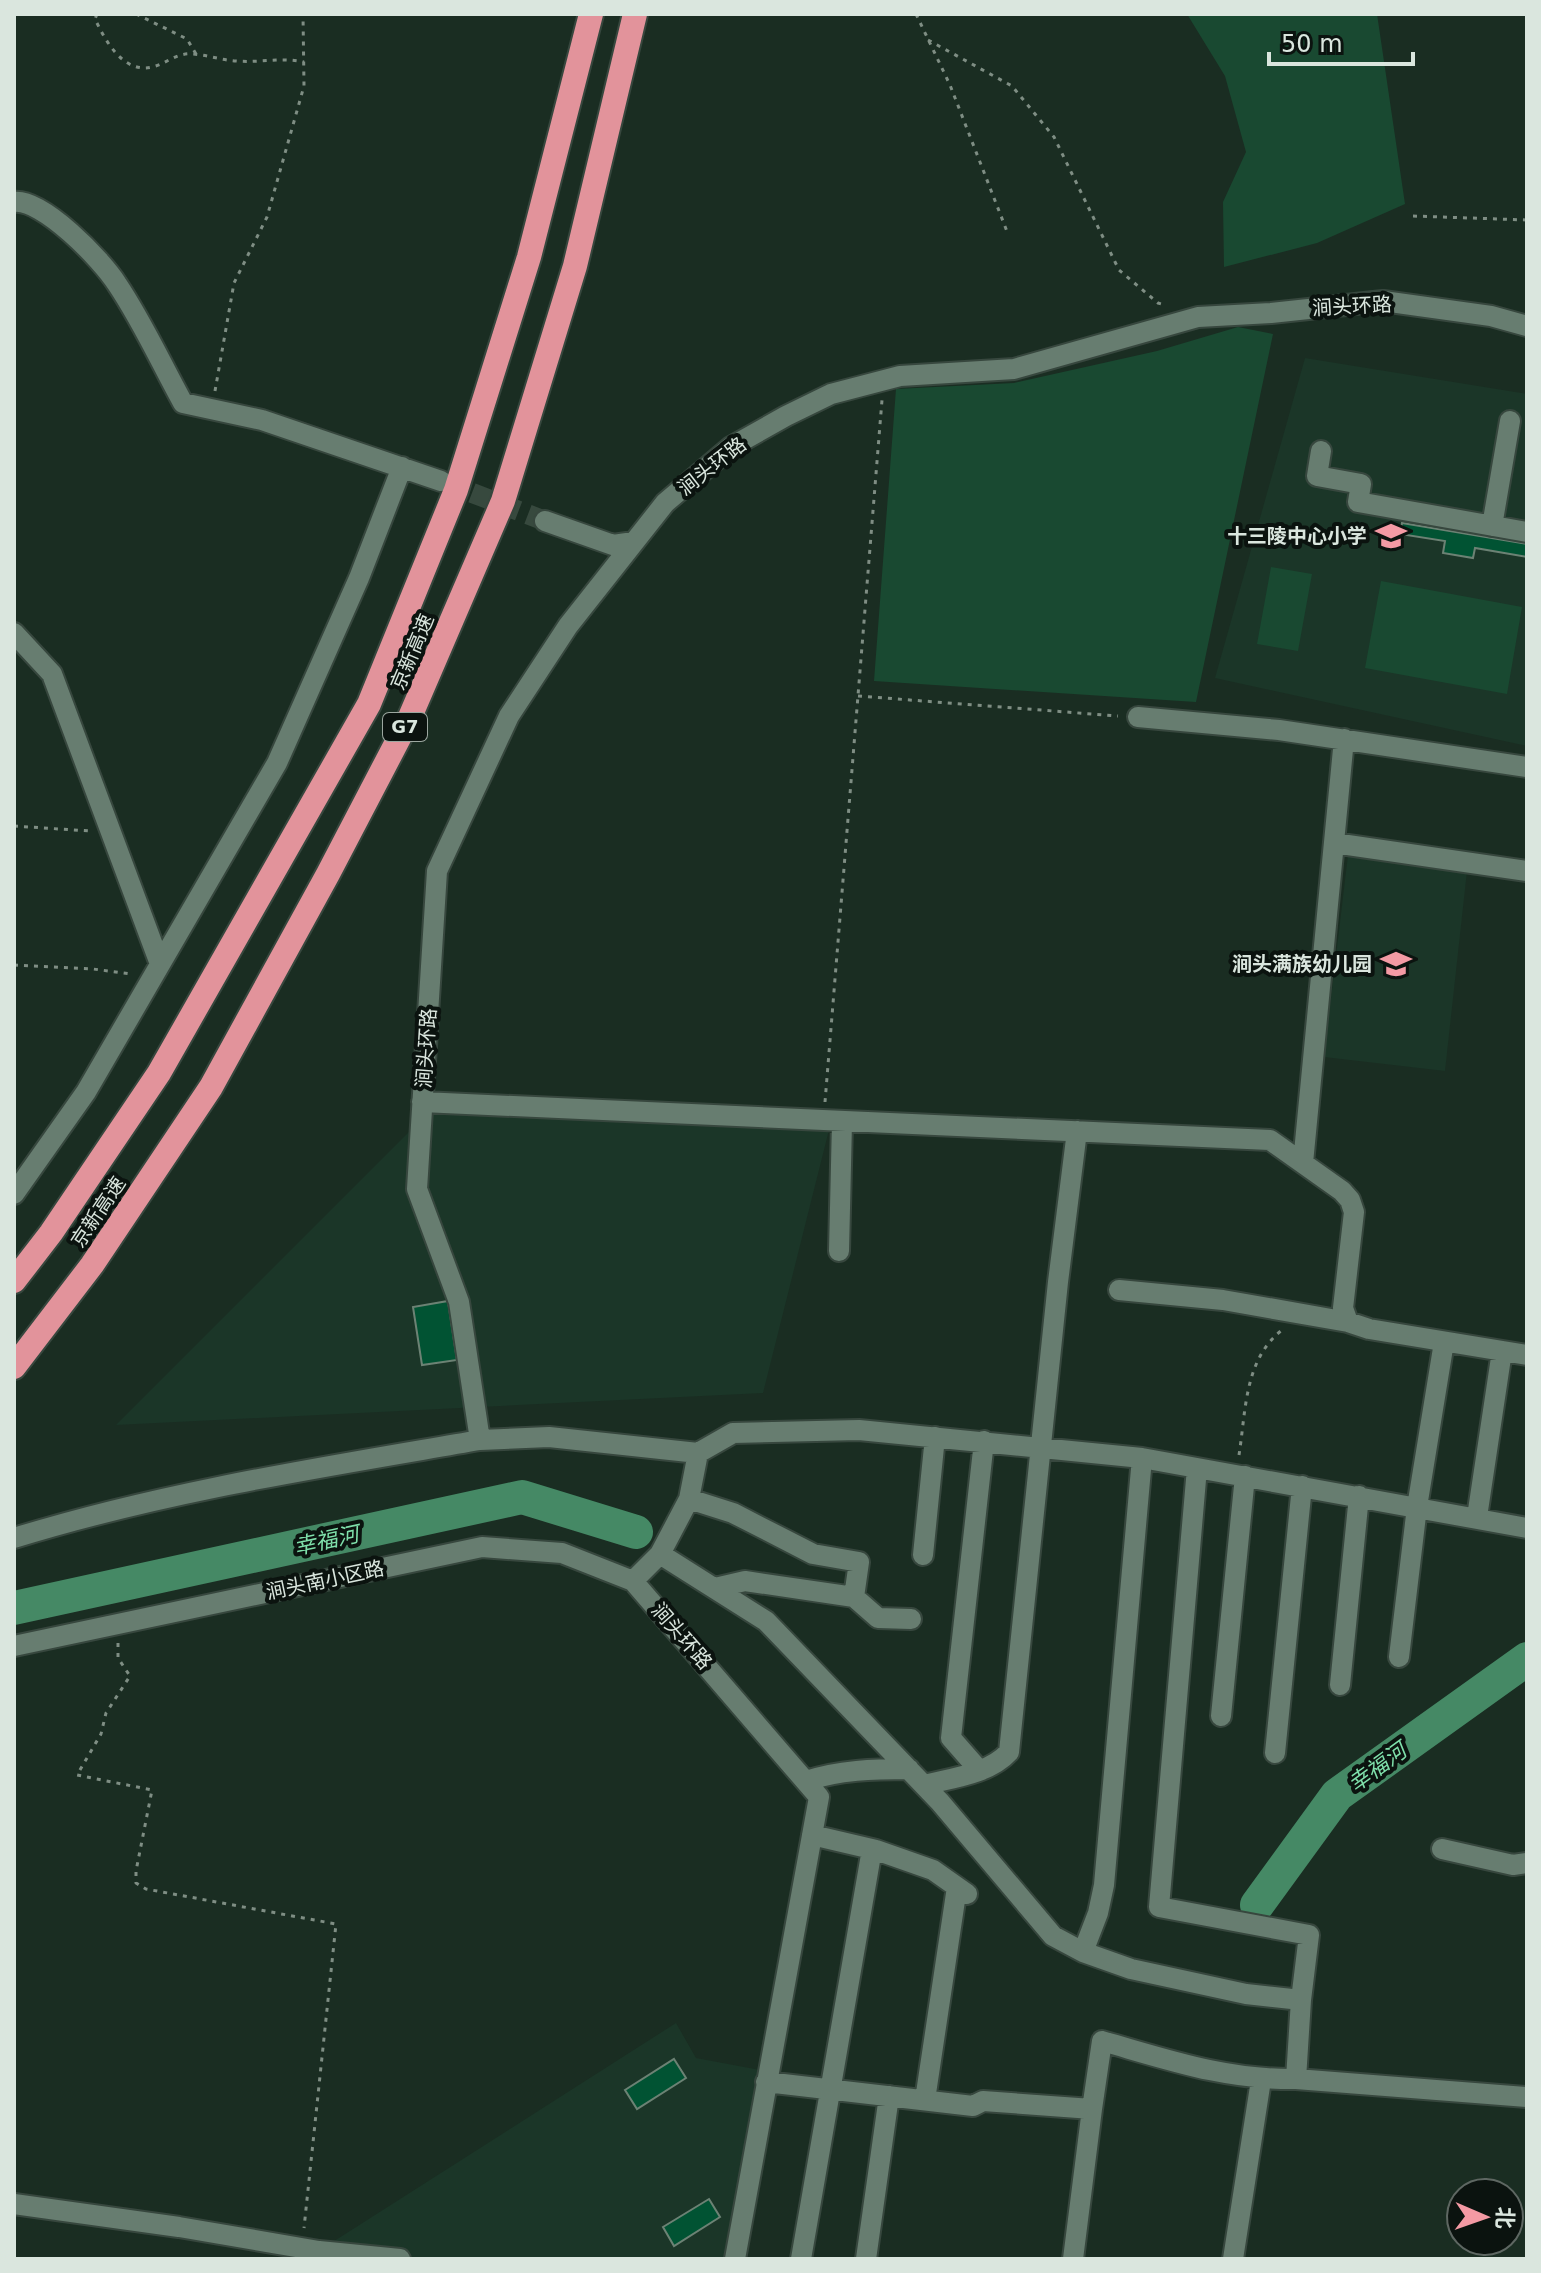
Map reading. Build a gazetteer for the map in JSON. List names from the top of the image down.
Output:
{
  "streets": {
    "highway": ["京新高速", "G7"],
    "street": ["涧头环路", "涧头南小区路"]
  },
  "crossings": [
    ["涧头环路", "涧头南小区路"]
  ],
  "water": ["幸福河"],
  "places": {
    "school or university": ["十三陵中心小学", "涧头满族幼儿园"]
  },
  "scale_bar": "50 m",
  "north": "right"
}
